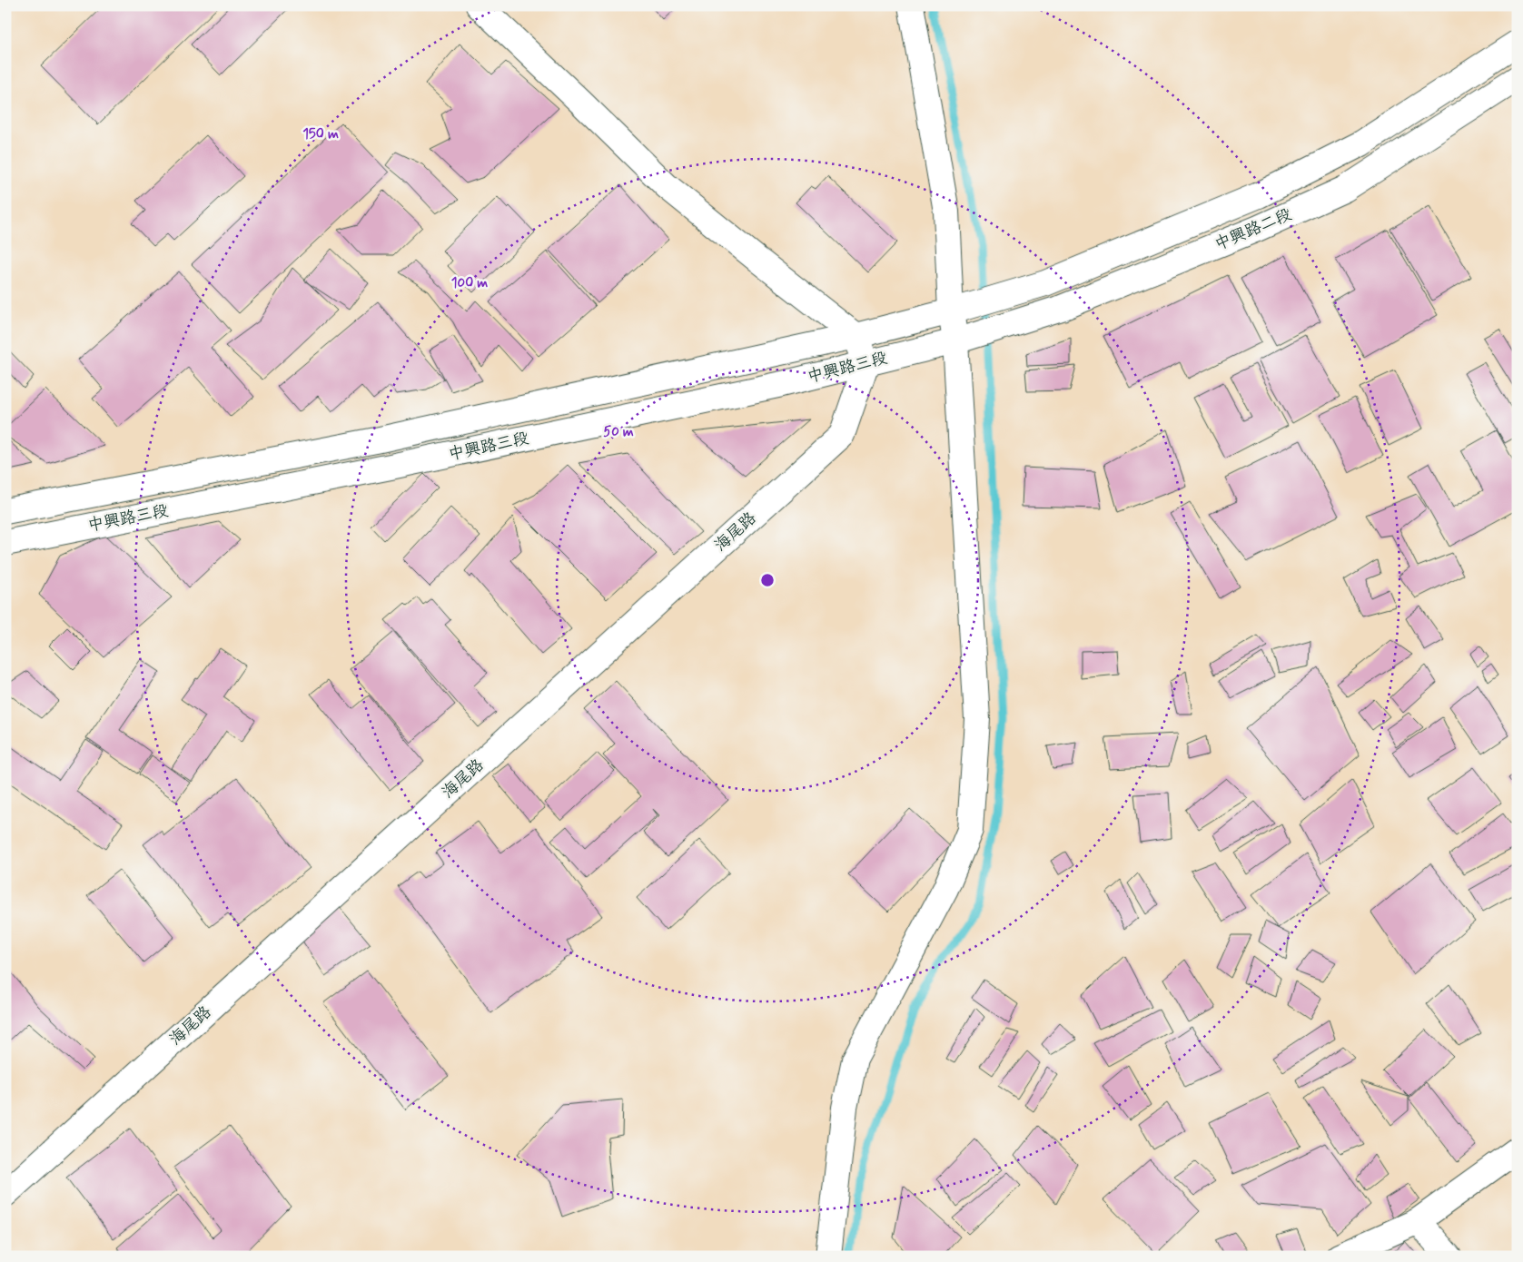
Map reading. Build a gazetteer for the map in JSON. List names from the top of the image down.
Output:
{
  "streets": {
    "main road": ["中興路二段", "中興路三段", "海尾路"]
  },
  "crossings": [
    ["中興路二段", "中興路三段"],
    ["中興路三段", "海尾路"]
  ],
  "rings": ["150 m", "100 m", "50 m"]
}
